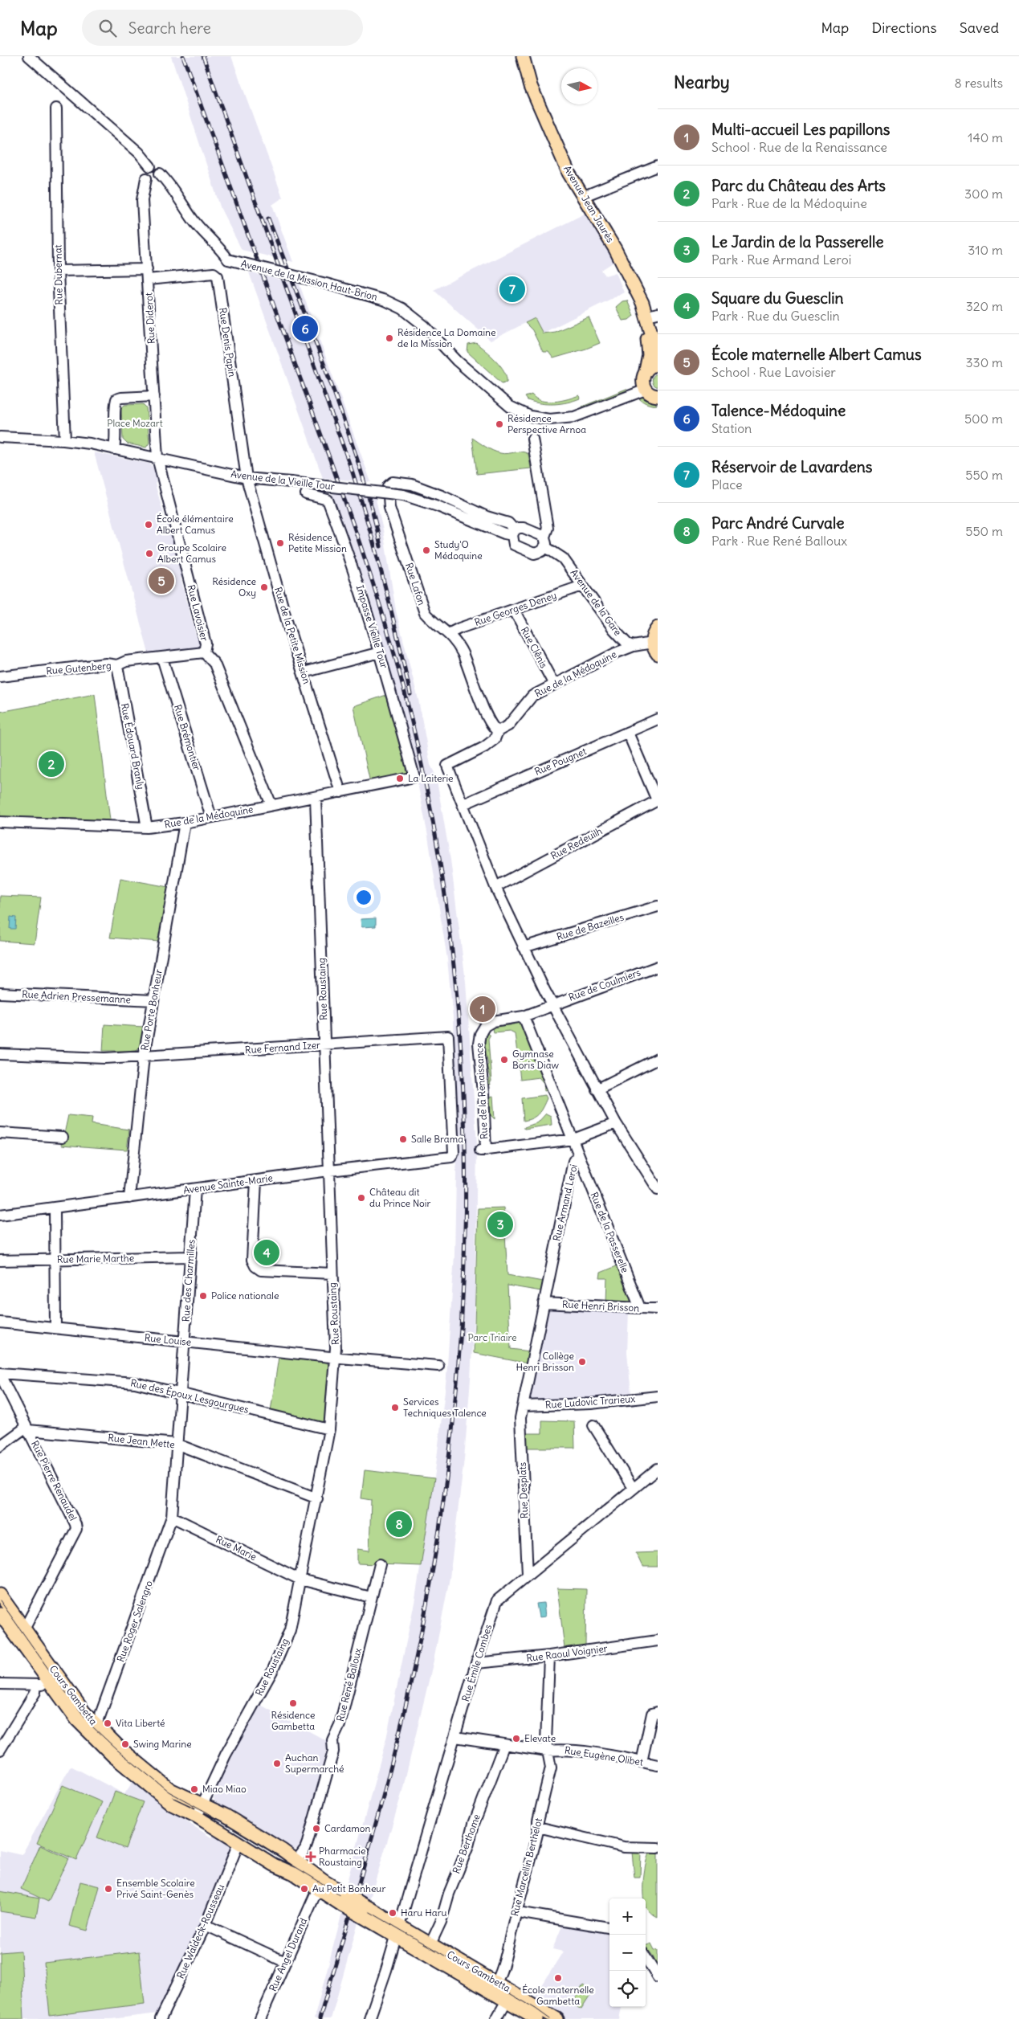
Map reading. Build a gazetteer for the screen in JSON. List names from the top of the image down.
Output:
{
  "streets": {
    "main road": ["Avenue Jean Jaurès", "Cours Gambetta"],
    "street": [
      "Rue Dubernat",
      "Avenue de la Mission Haut-Brion",
      "Rue Diderot",
      "Rue Denis Papin",
      "Avenue de la Vieille Tour",
      "Rue Lafon",
      "Avenue de la Gare",
      "Rue Georges Deney",
      "Rue Lavoisier",
      "Impasse Vieille Tour",
      "Rue de la Petite Mission",
      "Rue Clênis",
      "Rue Gutenberg",
      "Rue de la Médoquine",
      "Rue Brémontier",
      "Rue Édouard Branly",
      "Rue Pougnet",
      "Rue Redeuilh",
      "Rue de Bazeilles",
      "Rue de Coulmiers",
      "Rue Roustaing",
      "Rue Adrien Pressemanne",
      "Rue Porte Bonheur",
      "Rue Fernand Izer",
      "Rue de la Renaissance",
      "Avenue Sainte-Marie",
      "Rue Armand Leroi",
      "Rue de la Passerelle",
      "Rue Marie Marthe",
      "Rue des Charmilles",
      "Rue Henri Brisson",
      "Rue Louise",
      "Rue des Époux Lesgourgues",
      "Rue Ludovic Trarieux",
      "Rue Jean Mette",
      "Rue Pierre Renaudel",
      "Rue Desplats",
      "Rue Marie",
      "Rue Roger Salengro",
      "Rue Raoul Voignier",
      "Rue Émile Combes",
      "Rue René Balloux",
      "Rue Eugène Olibet",
      "Rue Berthome",
      "Rue Marcellin Berthelot",
      "Rue Waldeck-Rousseau",
      "Rue Angel Durand"
    ]
  },
  "crossings": [
    ["Avenue Jean Jaurès", "Avenue de la Mission Haut-Brion"],
    ["Rue Dubernat", "Avenue de la Vieille Tour"],
    ["Avenue de la Mission Haut-Brion", "Rue Diderot"],
    ["Rue Diderot", "Rue Denis Papin"],
    ["Rue Diderot", "Avenue de la Vieille Tour"],
    ["Rue Diderot", "Rue Lavoisier"],
    ["Rue Denis Papin", "Avenue de la Vieille Tour"],
    ["Rue Denis Papin", "Rue de la Petite Mission"],
    ["Avenue de la Vieille Tour", "Rue Lafon"],
    ["Avenue de la Vieille Tour", "Avenue de la Gare"],
    ["Avenue de la Vieille Tour", "Rue Lavoisier"],
    ["Avenue de la Vieille Tour", "Rue de la Petite Mission"],
    ["Rue Lafon", "Avenue de la Gare"],
    ["Rue Lafon", "Rue Georges Deney"],
    ["Rue Lafon", "Rue de la Médoquine"],
    ["Avenue de la Gare", "Rue Georges Deney"],
    ["Avenue de la Gare", "Rue de la Médoquine"],
    ["Rue Georges Deney", "Rue Clênis"],
    ["Rue Lavoisier", "Rue Gutenberg"],
    ["Rue Lavoisier", "Rue de la Médoquine"],
    ["Impasse Vieille Tour", "Rue de la Médoquine"],
    ["Rue de la Petite Mission", "Rue de la Médoquine"],
    ["Rue Clênis", "Rue de la Médoquine"],
    ["Rue Gutenberg", "Rue Brémontier"],
    ["Rue Gutenberg", "Rue Édouard Branly"],
    ["Rue de la Médoquine", "Rue Brémontier"],
    ["Rue de la Médoquine", "Rue Édouard Branly"],
    ["Rue de la Médoquine", "Rue Pougnet"],
    ["Rue de la Médoquine", "Rue Roustaing"],
    ["Rue de la Médoquine", "Rue Porte Bonheur"],
    ["Rue Roustaing", "Rue Fernand Izer"],
    ["Rue Roustaing", "Avenue Sainte-Marie"],
    ["Rue Roustaing", "Rue Louise"],
    ["Rue Roustaing", "Rue des Époux Lesgourgues"],
    ["Rue Roustaing", "Rue Jean Mette"],
    ["Rue Roustaing", "Rue Marie"],
    ["Rue Roustaing", "Cours Gambetta"],
    ["Rue Adrien Pressemanne", "Rue Porte Bonheur"],
    ["Rue Porte Bonheur", "Rue Fernand Izer"],
    ["Rue Porte Bonheur", "Avenue Sainte-Marie"],
    ["Rue Fernand Izer", "Avenue Sainte-Marie"],
    ["Rue de la Renaissance", "Rue Armand Leroi"],
    ["Avenue Sainte-Marie", "Rue des Charmilles"],
    ["Rue Armand Leroi", "Rue de la Passerelle"],
    ["Rue Armand Leroi", "Rue Henri Brisson"],
    ["Rue Armand Leroi", "Rue Ludovic Trarieux"],
    ["Rue Armand Leroi", "Rue Desplats"],
    ["Rue de la Passerelle", "Rue Henri Brisson"],
    ["Rue Marie Marthe", "Rue des Charmilles"],
    ["Rue des Charmilles", "Rue Louise"],
    ["Rue des Charmilles", "Rue des Époux Lesgourgues"],
    ["Rue des Charmilles", "Rue Jean Mette"],
    ["Rue des Charmilles", "Rue Marie"],
    ["Rue des Charmilles", "Rue Roger Salengro"],
    ["Rue des Époux Lesgourgues", "Rue Pierre Renaudel"],
    ["Rue Ludovic Trarieux", "Rue Desplats"],
    ["Rue Jean Mette", "Rue Pierre Renaudel"],
    ["Rue Pierre Renaudel", "Cours Gambetta"],
    ["Rue Desplats", "Rue Émile Combes"],
    ["Rue Marie", "Rue Roger Salengro"],
    ["Rue Roger Salengro", "Cours Gambetta"],
    ["Rue Raoul Voignier", "Rue Émile Combes"],
    ["Rue Raoul Voignier", "Rue Marcellin Berthelot"],
    ["Rue Émile Combes", "Cours Gambetta"],
    ["Rue Émile Combes", "Rue Eugène Olibet"],
    ["Rue René Balloux", "Cours Gambetta"],
    ["Cours Gambetta", "Rue Berthome"],
    ["Cours Gambetta", "Rue Marcellin Berthelot"],
    ["Cours Gambetta", "Rue Waldeck-Rousseau"],
    ["Cours Gambetta", "Rue Angel Durand"],
    ["Rue Eugène Olibet", "Rue Berthome"],
    ["Rue Eugène Olibet", "Rue Marcellin Berthelot"]
  ],
  "parks": ["Place Mozart", "Parc Triaire"],
  "places": {
    "other": [
      "Résidence La Domaine de la Mission",
      "Résidence Perspective Arnoa",
      "École élémentaire Albert Camus",
      "Résidence Petite Mission",
      "Study'O Médoquine",
      "Groupe Scolaire Albert Camus",
      "Résidence Oxy",
      "La Laiterie",
      "Gymnase Boris Diaw",
      "Salle Brama",
      "Château dit du Prince Noir",
      "Police nationale",
      "Collège Henri Brisson",
      "Services Techniques Talence",
      "Résidence Gambetta",
      "Vita Liberté",
      "Elevate",
      "Swing Marine",
      "Auchan Supermarché",
      "Miao Miao",
      "Cardamon",
      "Ensemble Scolaire Privé Saint-Genès",
      "Au Petit Bonheur",
      "Haru Haru",
      "École maternelle Gambetta"
    ],
    "health": ["Pharmacie Roustaing"]
  },
  "north": "right",
  "page": {
    "header": "Map",
    "search": "Search here",
    "nav": ["Map", "Directions", "Saved"],
    "heading": ["Nearby", "8 results"],
    "list": [
      {
        "mark": "1",
        "name": "Multi-accueil Les papillons",
        "note": "School · Rue de la Renaissance",
        "value": "140 m"
      },
      {
        "mark": "2",
        "name": "Parc du Château des Arts",
        "note": "Park · Rue de la Médoquine",
        "value": "300 m"
      },
      {
        "mark": "3",
        "name": "Le Jardin de la Passerelle",
        "note": "Park · Rue Armand Leroi",
        "value": "310 m"
      },
      {
        "mark": "4",
        "name": "Square du Guesclin",
        "note": "Park · Rue du Guesclin",
        "value": "320 m"
      },
      {
        "mark": "5",
        "name": "École maternelle Albert Camus",
        "note": "School · Rue Lavoisier",
        "value": "330 m"
      },
      {
        "mark": "6",
        "name": "Talence-Médoquine",
        "note": "Station",
        "value": "500 m"
      },
      {
        "mark": "7",
        "name": "Réservoir de Lavardens",
        "note": "Place",
        "value": "550 m"
      },
      {
        "mark": "8",
        "name": "Parc André Curvale",
        "note": "Park · Rue René Balloux",
        "value": "550 m"
      }
    ],
    "pins": [
      "7",
      "6",
      "5",
      "2",
      "1",
      "3",
      "4",
      "8"
    ],
    "map_buttons": ["+", "−"]
  }
}
